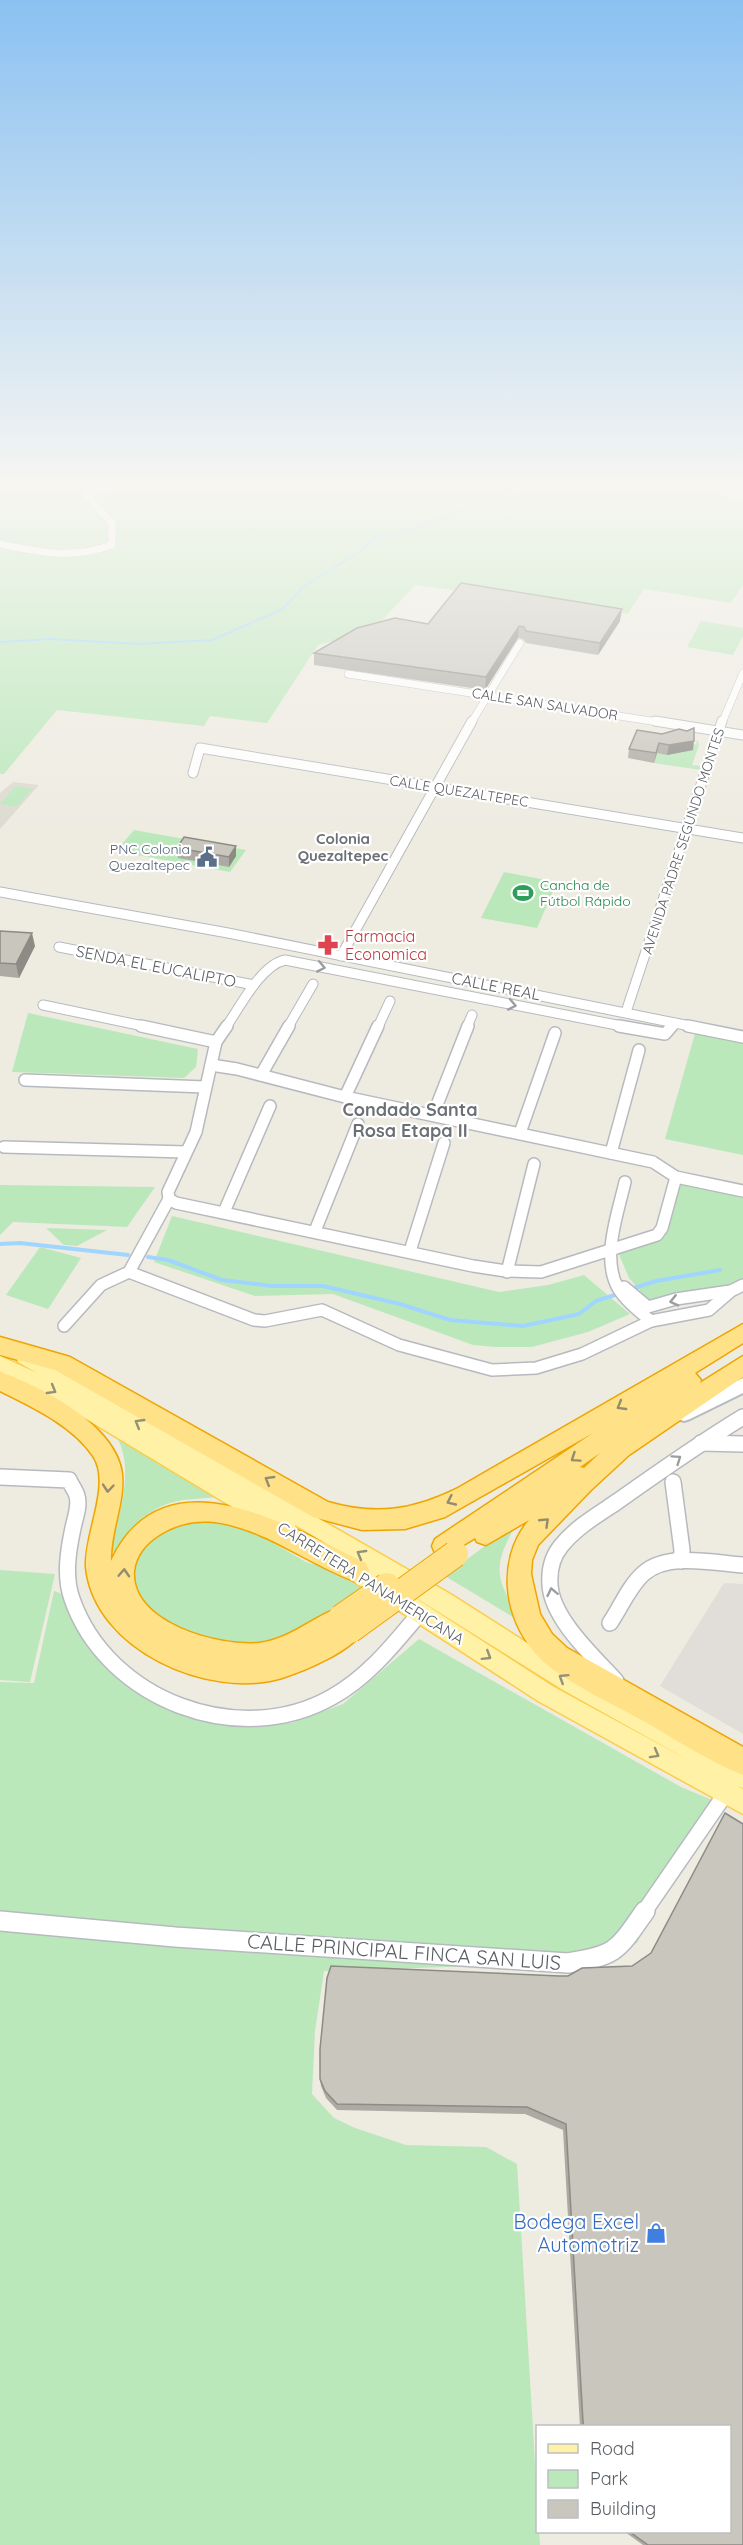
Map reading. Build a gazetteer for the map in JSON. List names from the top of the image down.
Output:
{
  "streets": {
    "main road": ["CARRETERA PANAMERICANA"],
    "street": [
      "CALLE SAN SALVADOR",
      "CALLE QUEZALTEPEC",
      "AVENIDA PADRE SEGUNDO MONTES",
      "SENDA EL EUCALIPTO",
      "CALLE REAL",
      "CALLE PRINCIPAL FINCA SAN LUIS"
    ]
  },
  "crossings": [
    ["CALLE SAN SALVADOR", "AVENIDA PADRE SEGUNDO MONTES"],
    ["CALLE QUEZALTEPEC", "AVENIDA PADRE SEGUNDO MONTES"],
    ["AVENIDA PADRE SEGUNDO MONTES", "CALLE REAL"],
    ["CARRETERA PANAMERICANA", "CALLE PRINCIPAL FINCA SAN LUIS"]
  ],
  "districts": ["Colonia Quezaltepec", "Condado Santa Rosa Etapa II"],
  "places": {
    "public building": ["PNC Colonia Quezaltepec"],
    "sports": ["Cancha de Fútbol Rápido"],
    "pharmacy": ["Farmacia Economica"],
    "shop": ["Bodega Excel Automotriz"]
  },
  "legend": ["Road", "Park", "Building"]
}
